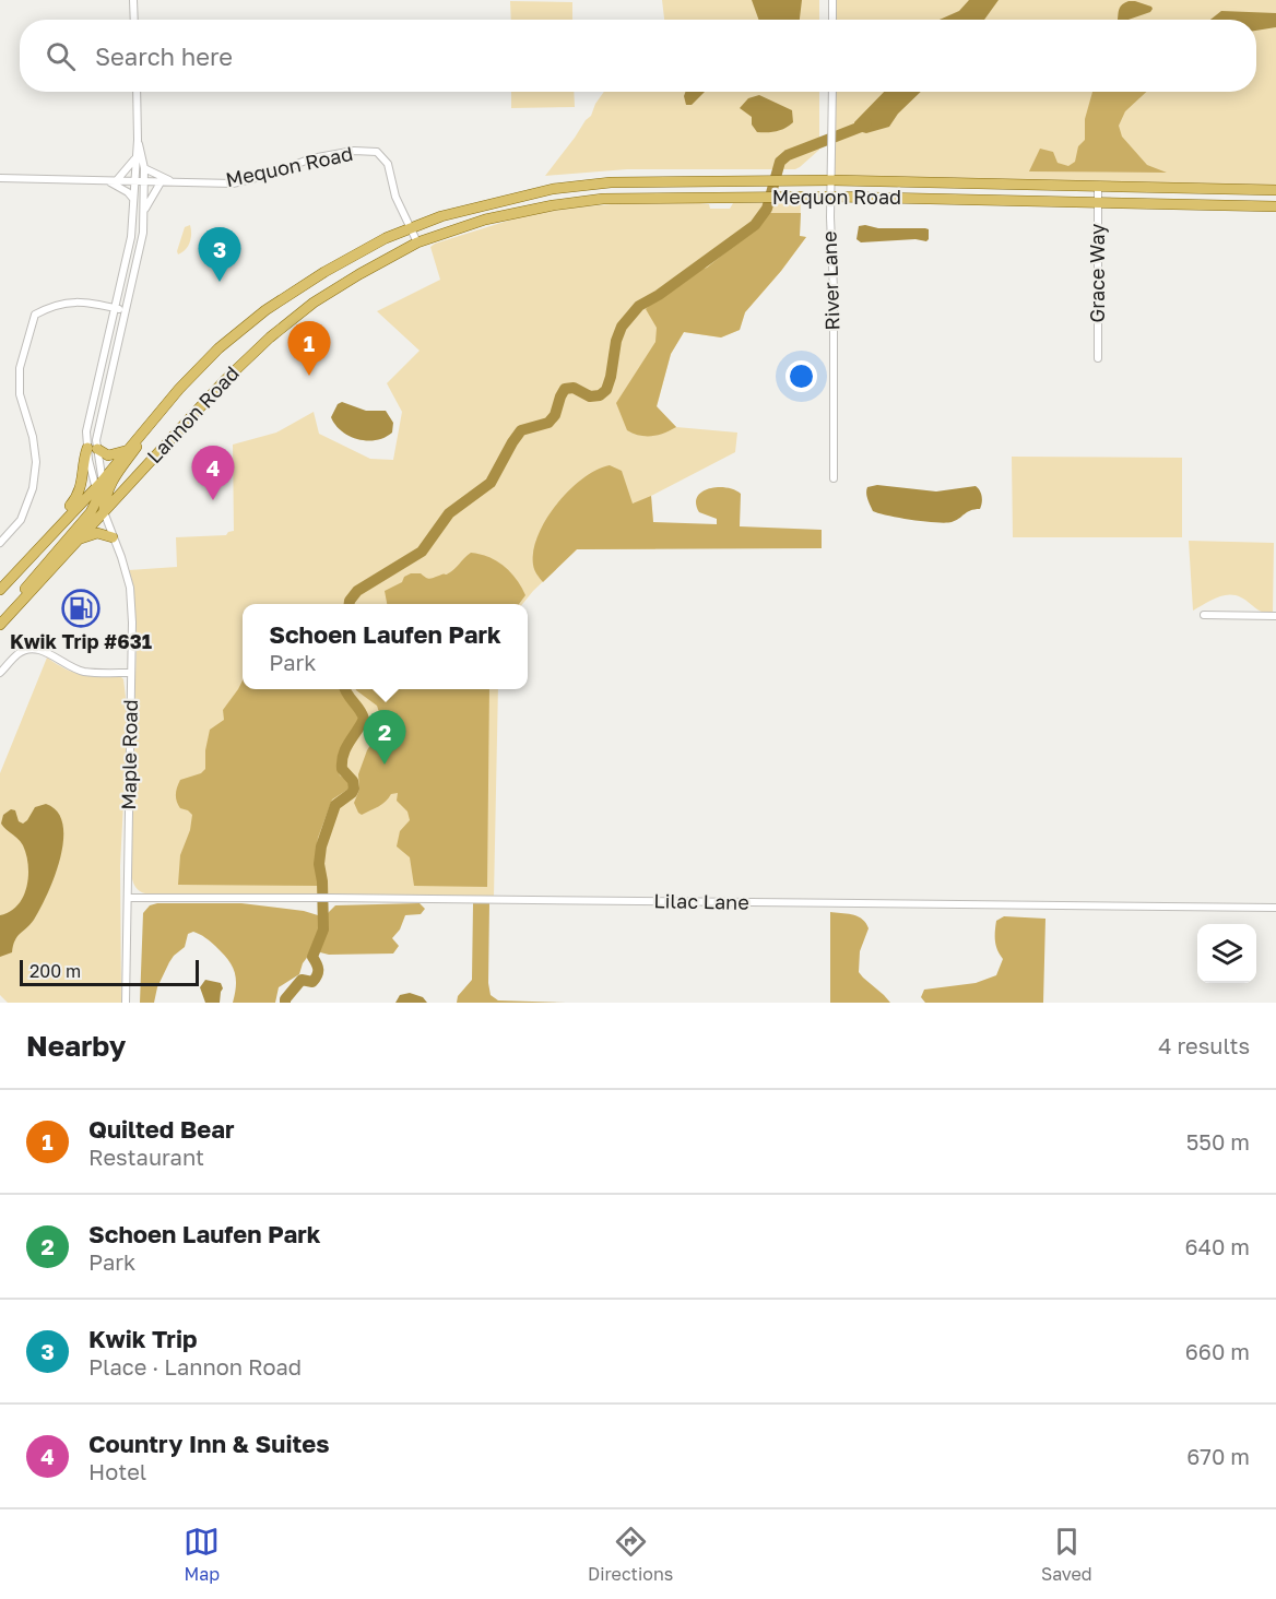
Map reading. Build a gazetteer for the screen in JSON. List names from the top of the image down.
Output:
{
  "streets": {
    "main road": ["Mequon Road", "Lannon Road"],
    "street": [
      "Grace Way",
      "River Lane",
      "Maple Road",
      "Lilac Lane"
    ]
  },
  "crossings": [
    ["Mequon Road", "Grace Way"],
    ["Mequon Road", "River Lane"],
    ["Mequon Road", "Lannon Road"],
    ["Mequon Road", "Maple Road"],
    ["Lannon Road", "Maple Road"],
    ["Maple Road", "Lilac Lane"]
  ],
  "places": {
    "fuel station": ["Kwik Trip #631"]
  },
  "scale_bar": "200 m",
  "page": {
    "search": "Search here",
    "pins": [
      "3",
      "1",
      "4",
      "2"
    ],
    "popup": ["Schoen Laufen Park", "Park"],
    "scale": "200 m",
    "heading": ["Nearby", "4 results"],
    "list": [
      {
        "mark": "1",
        "name": "Quilted Bear",
        "note": "Restaurant",
        "value": "550 m"
      },
      {
        "mark": "2",
        "name": "Schoen Laufen Park",
        "note": "Park",
        "value": "640 m"
      },
      {
        "mark": "3",
        "name": "Kwik Trip",
        "note": "Place · Lannon Road",
        "value": "660 m"
      },
      {
        "mark": "4",
        "name": "Country Inn & Suites",
        "note": "Hotel",
        "value": "670 m"
      }
    ],
    "nav": ["Map", "Directions", "Saved"]
  }
}
